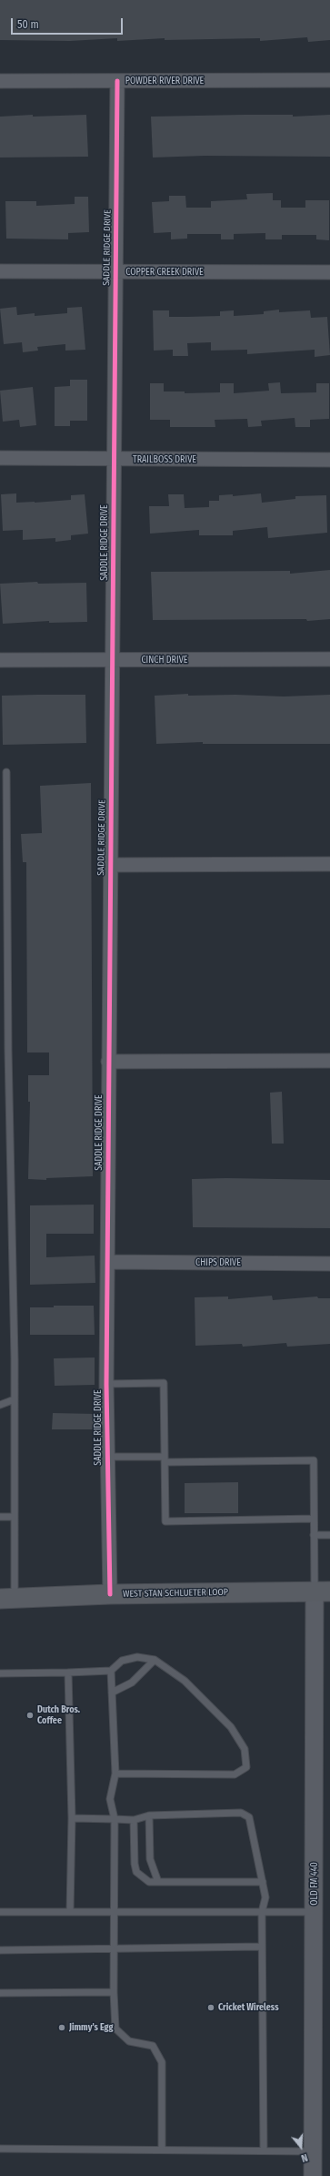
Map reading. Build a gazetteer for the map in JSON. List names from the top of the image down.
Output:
{
  "streets": {
    "main road": ["WEST STAN SCHLUETER LOOP"],
    "street": [
      "POWDER RIVER DRIVE",
      "SADDLE RIDGE DRIVE",
      "COPPER CREEK DRIVE",
      "TRAILBOSS DRIVE",
      "CINCH DRIVE",
      "CHIPS DRIVE",
      "OLD FM 440"
    ]
  },
  "crossings": [
    ["POWDER RIVER DRIVE", "SADDLE RIDGE DRIVE"],
    ["SADDLE RIDGE DRIVE", "COPPER CREEK DRIVE"],
    ["SADDLE RIDGE DRIVE", "TRAILBOSS DRIVE"],
    ["SADDLE RIDGE DRIVE", "CINCH DRIVE"],
    ["SADDLE RIDGE DRIVE", "CHIPS DRIVE"],
    ["SADDLE RIDGE DRIVE", "WEST STAN SCHLUETER LOOP"],
    ["WEST STAN SCHLUETER LOOP", "OLD FM 440"]
  ],
  "places": ["Dutch Bros. Coffee", "Cricket Wireless", "Jimmy's Egg"],
  "scale_bar": "50 m",
  "north": "bottom"
}
